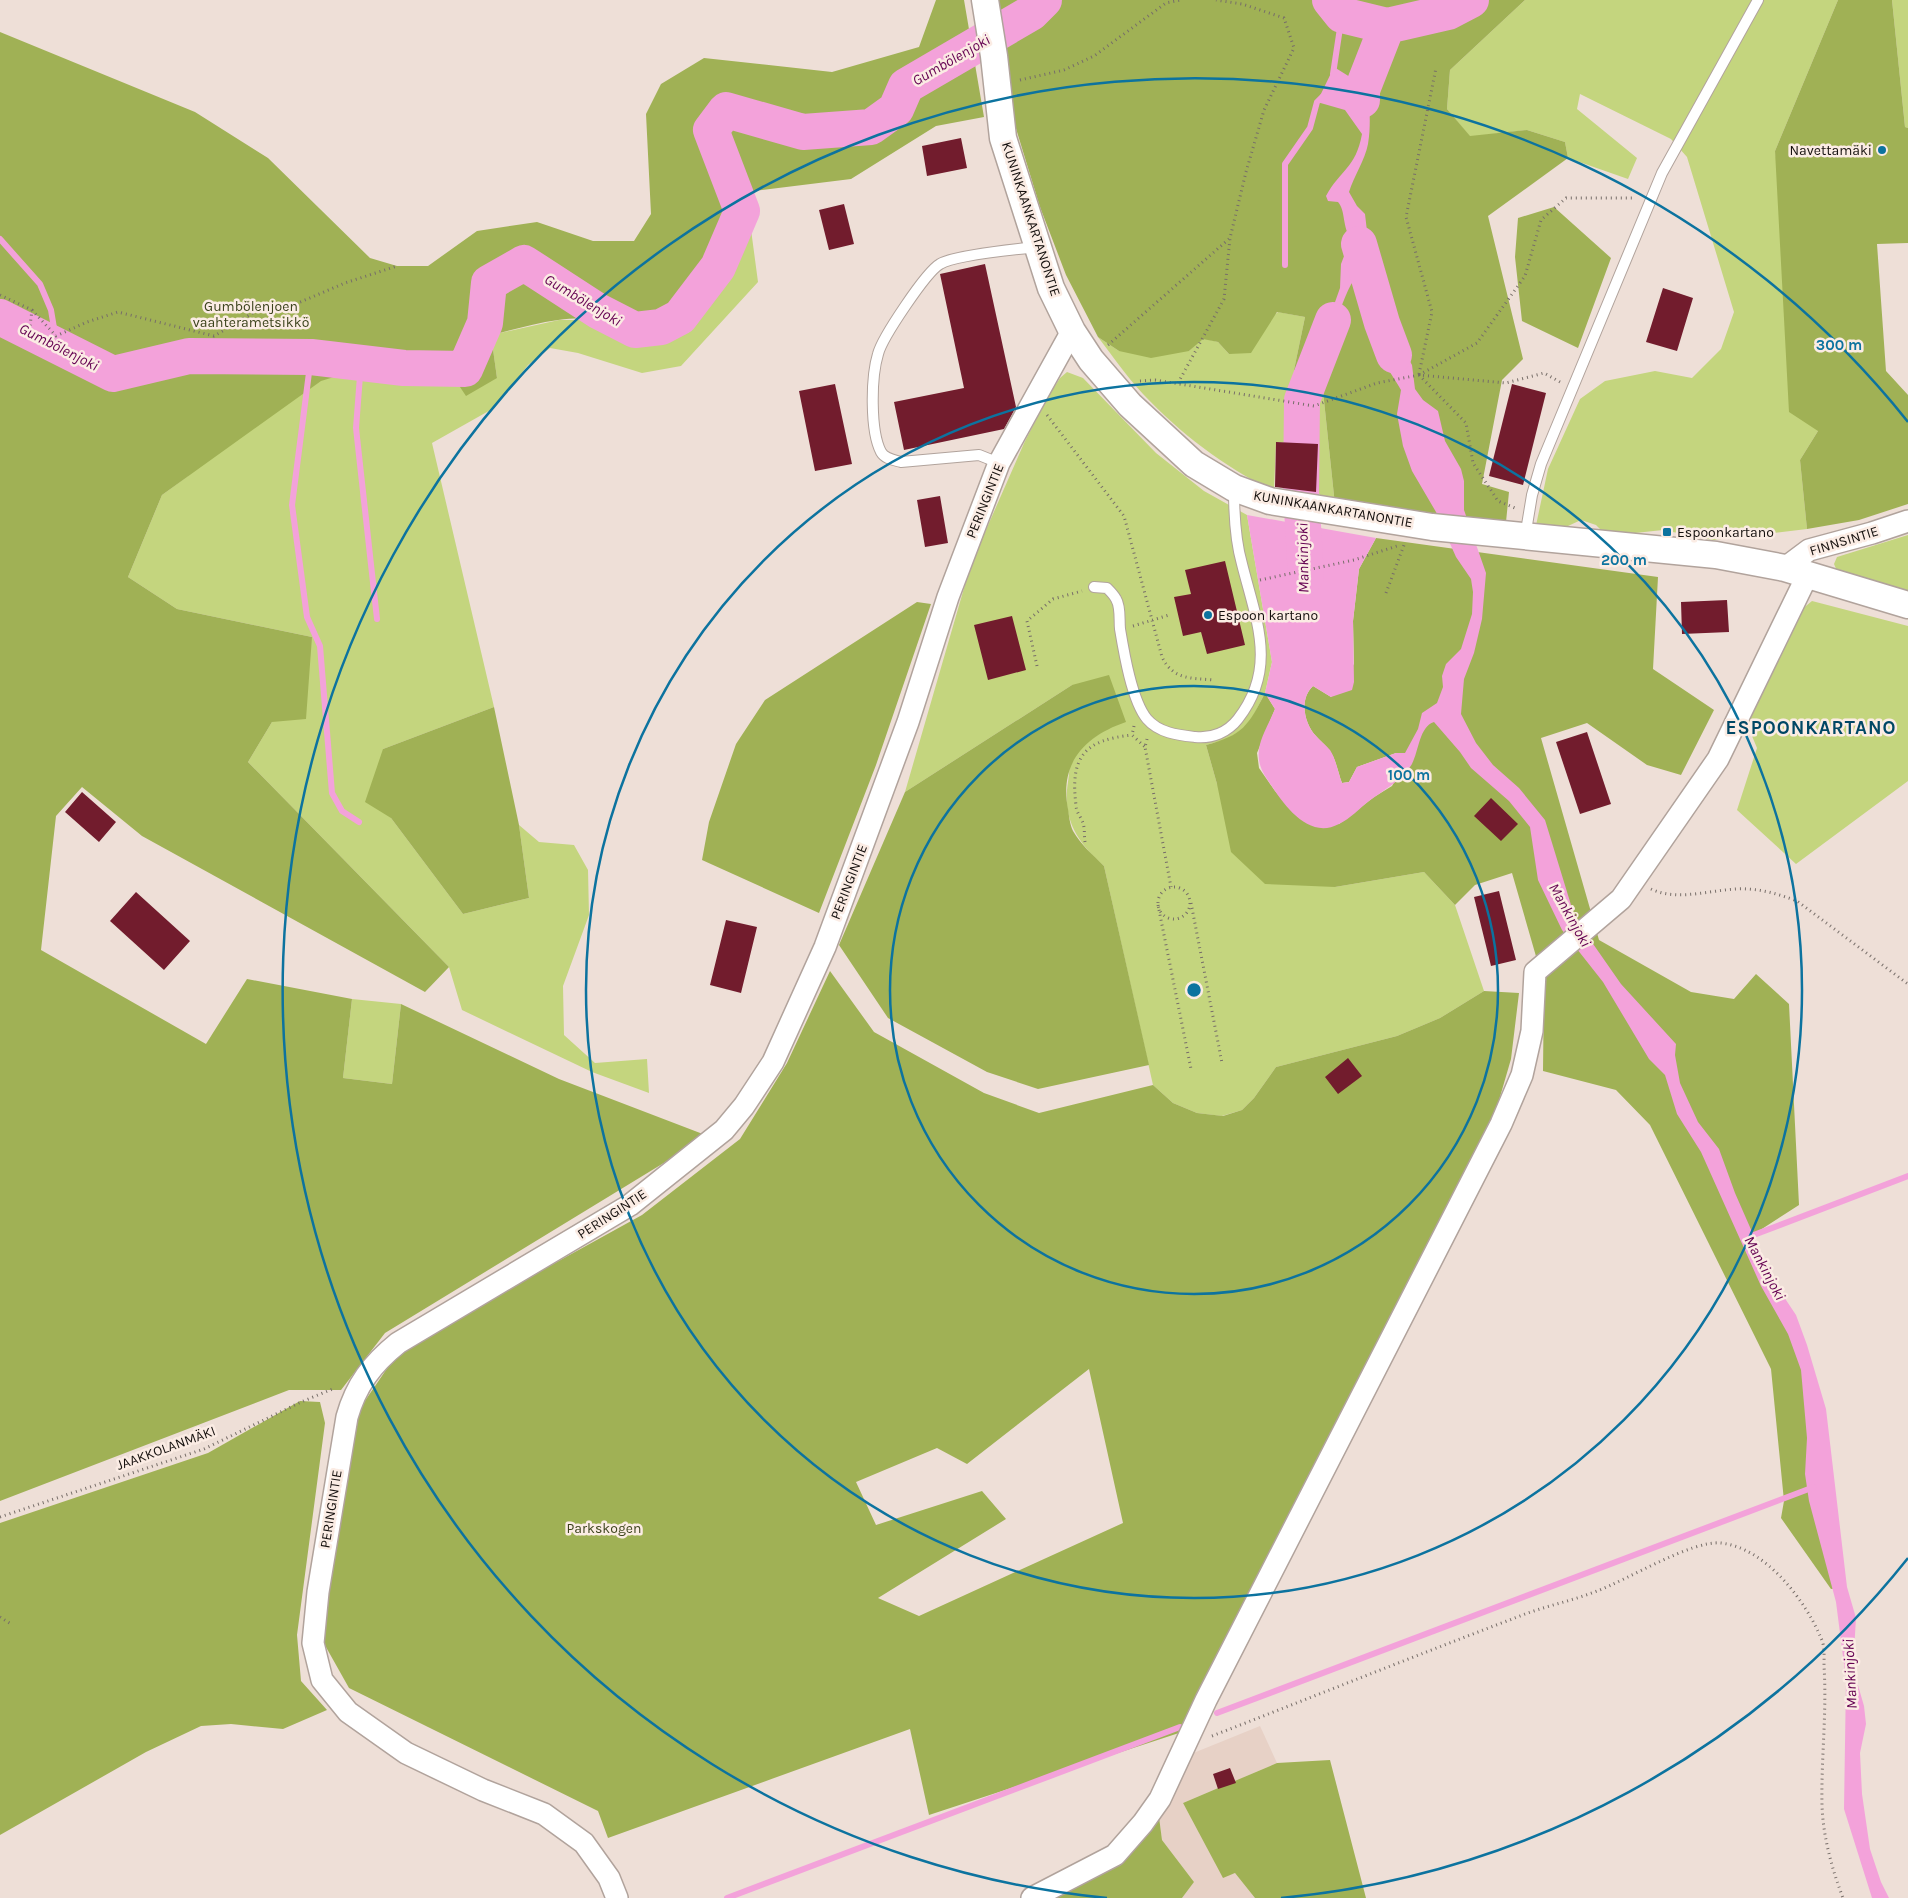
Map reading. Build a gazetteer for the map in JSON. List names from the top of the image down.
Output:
{
  "streets": {
    "street": ["KUNINKAANKARTANONTIE", "PERINGINTIE", "FINNSINTIE"],
    "path": ["JAAKKOLANMÄKI"]
  },
  "crossings": [
    ["KUNINKAANKARTANONTIE", "PERINGINTIE"],
    ["KUNINKAANKARTANONTIE", "FINNSINTIE"],
    ["PERINGINTIE", "JAAKKOLANMÄKI"]
  ],
  "districts": ["ESPOONKARTANO"],
  "water": ["Gumbölenjoki", "Mankinjoki"],
  "parks": ["Gumbölenjoen vaahterametsikkö", "Parkskogen"],
  "places": {
    "other": ["Navettamäki", "Espoon kartano"],
    "transit": ["Espoonkartano"]
  },
  "rings": ["300 m", "200 m", "100 m"]
}
